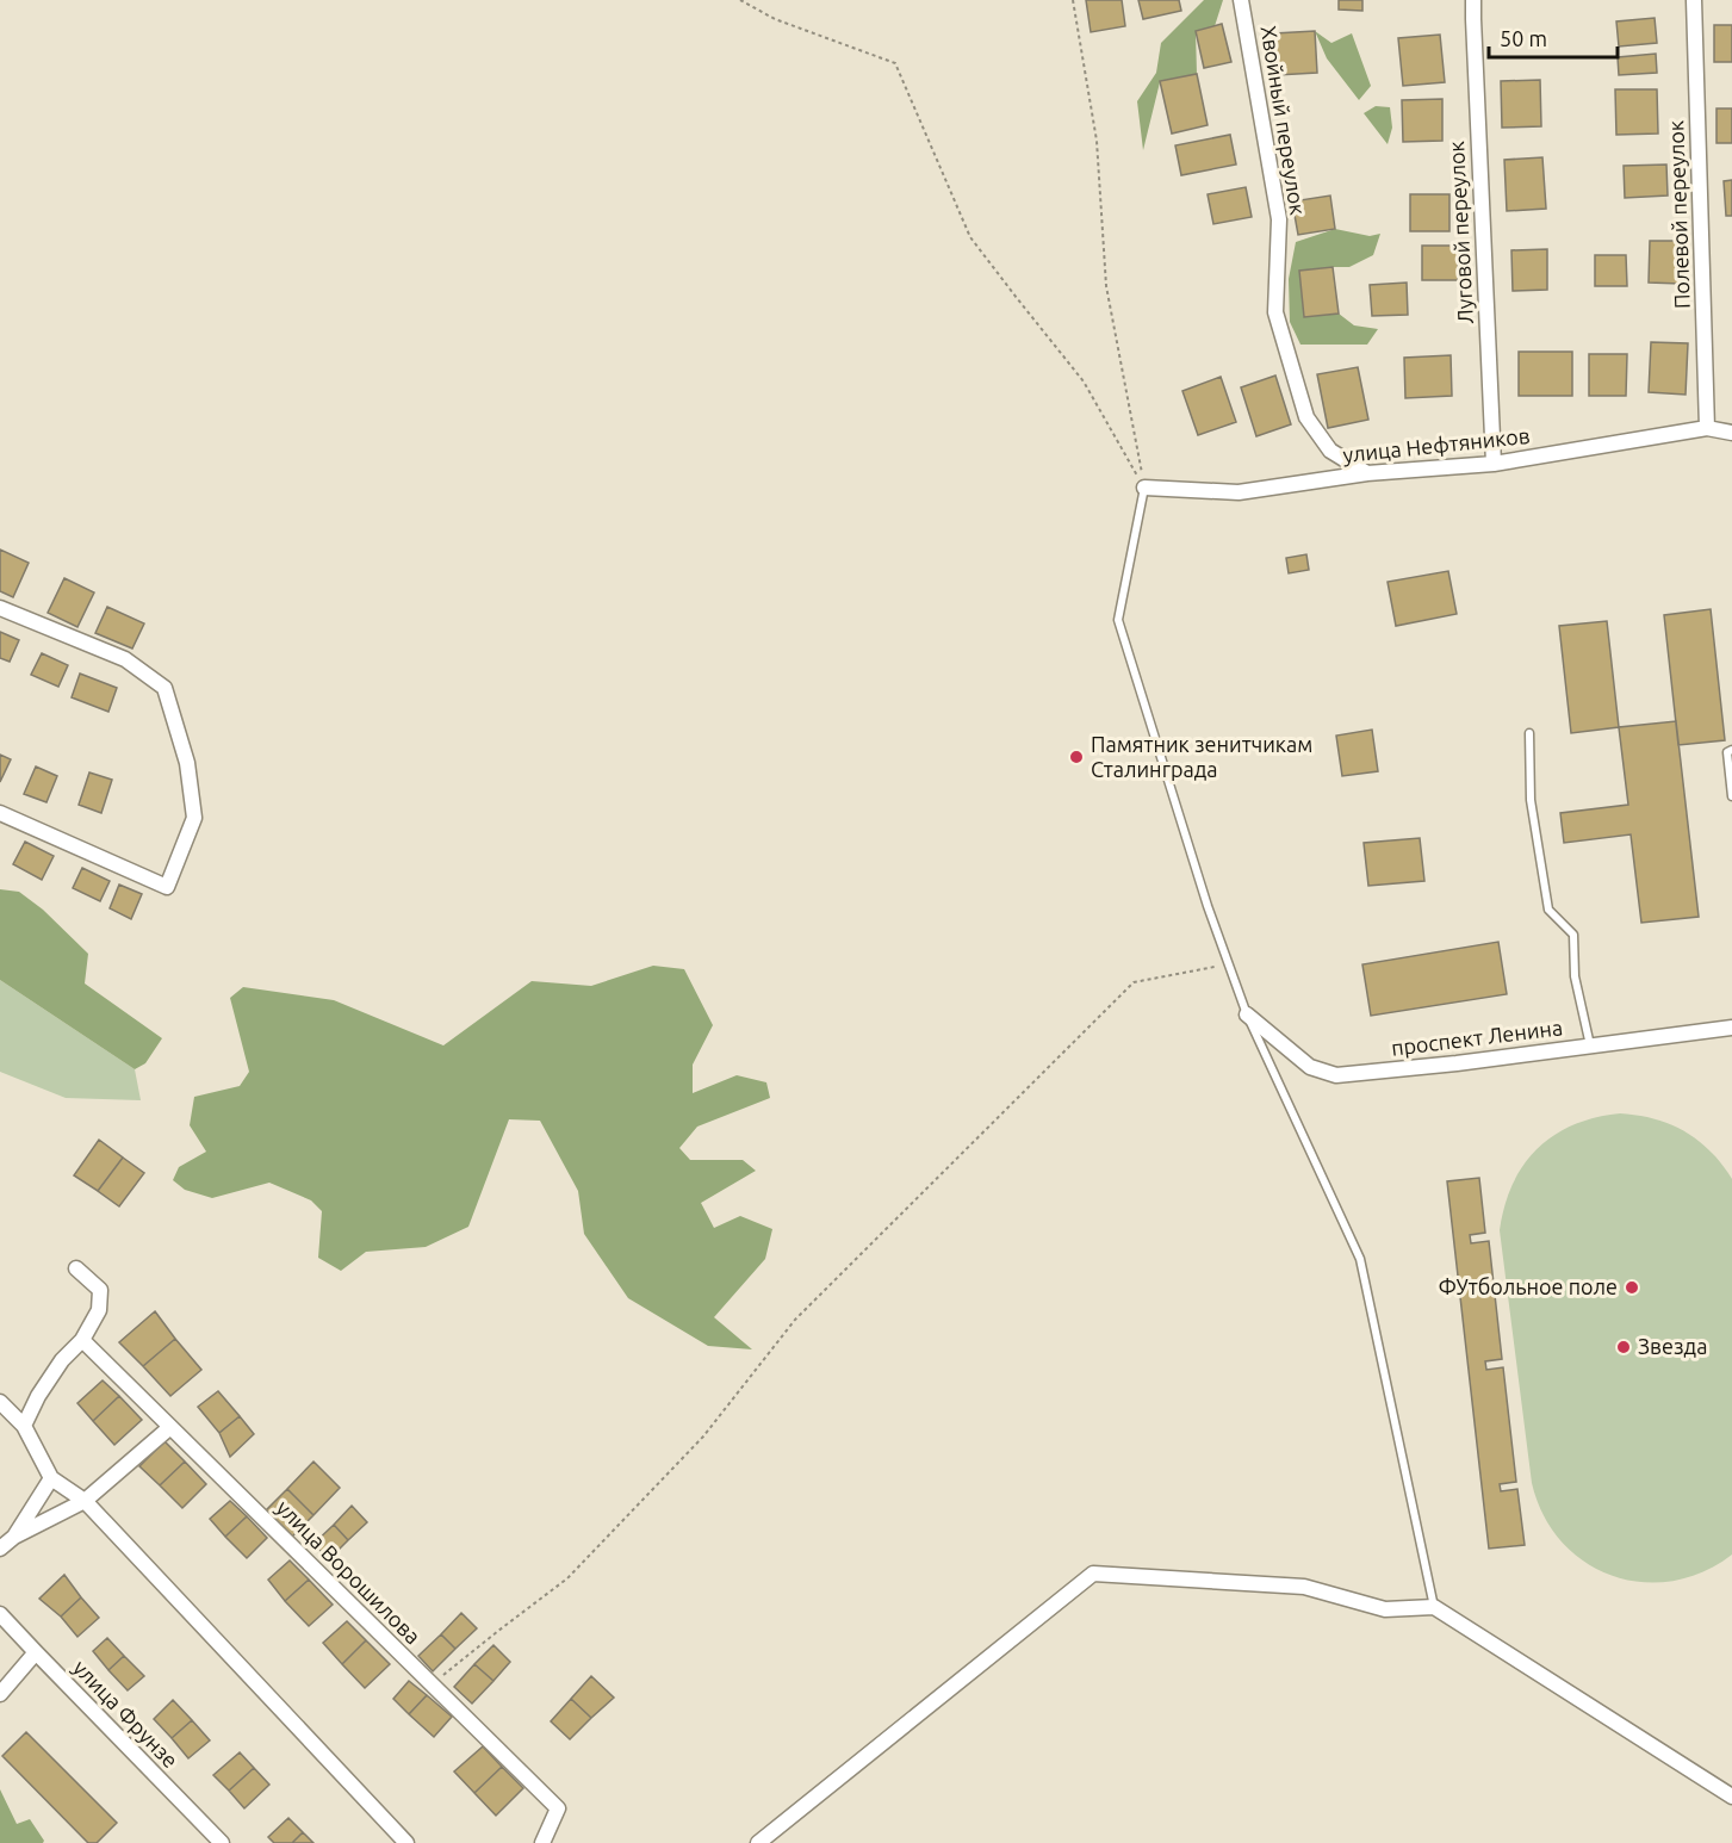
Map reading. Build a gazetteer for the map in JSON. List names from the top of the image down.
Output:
{
  "streets": {
    "street": [
      "Хвойный переулок",
      "Полевой переулок",
      "Луговой переулок",
      "улица Нефтяников",
      "проспект Ленина",
      "улица Ворошилова",
      "улица Фрунзе"
    ]
  },
  "crossings": [
    ["Хвойный переулок", "улица Нефтяников"],
    ["Полевой переулок", "улица Нефтяников"],
    ["Луговой переулок", "улица Нефтяников"]
  ],
  "places": ["Памятник зенитчикам Сталинграда", "ФУтбольное поле", "Звезда"],
  "scale_bar": "50 m"
}
